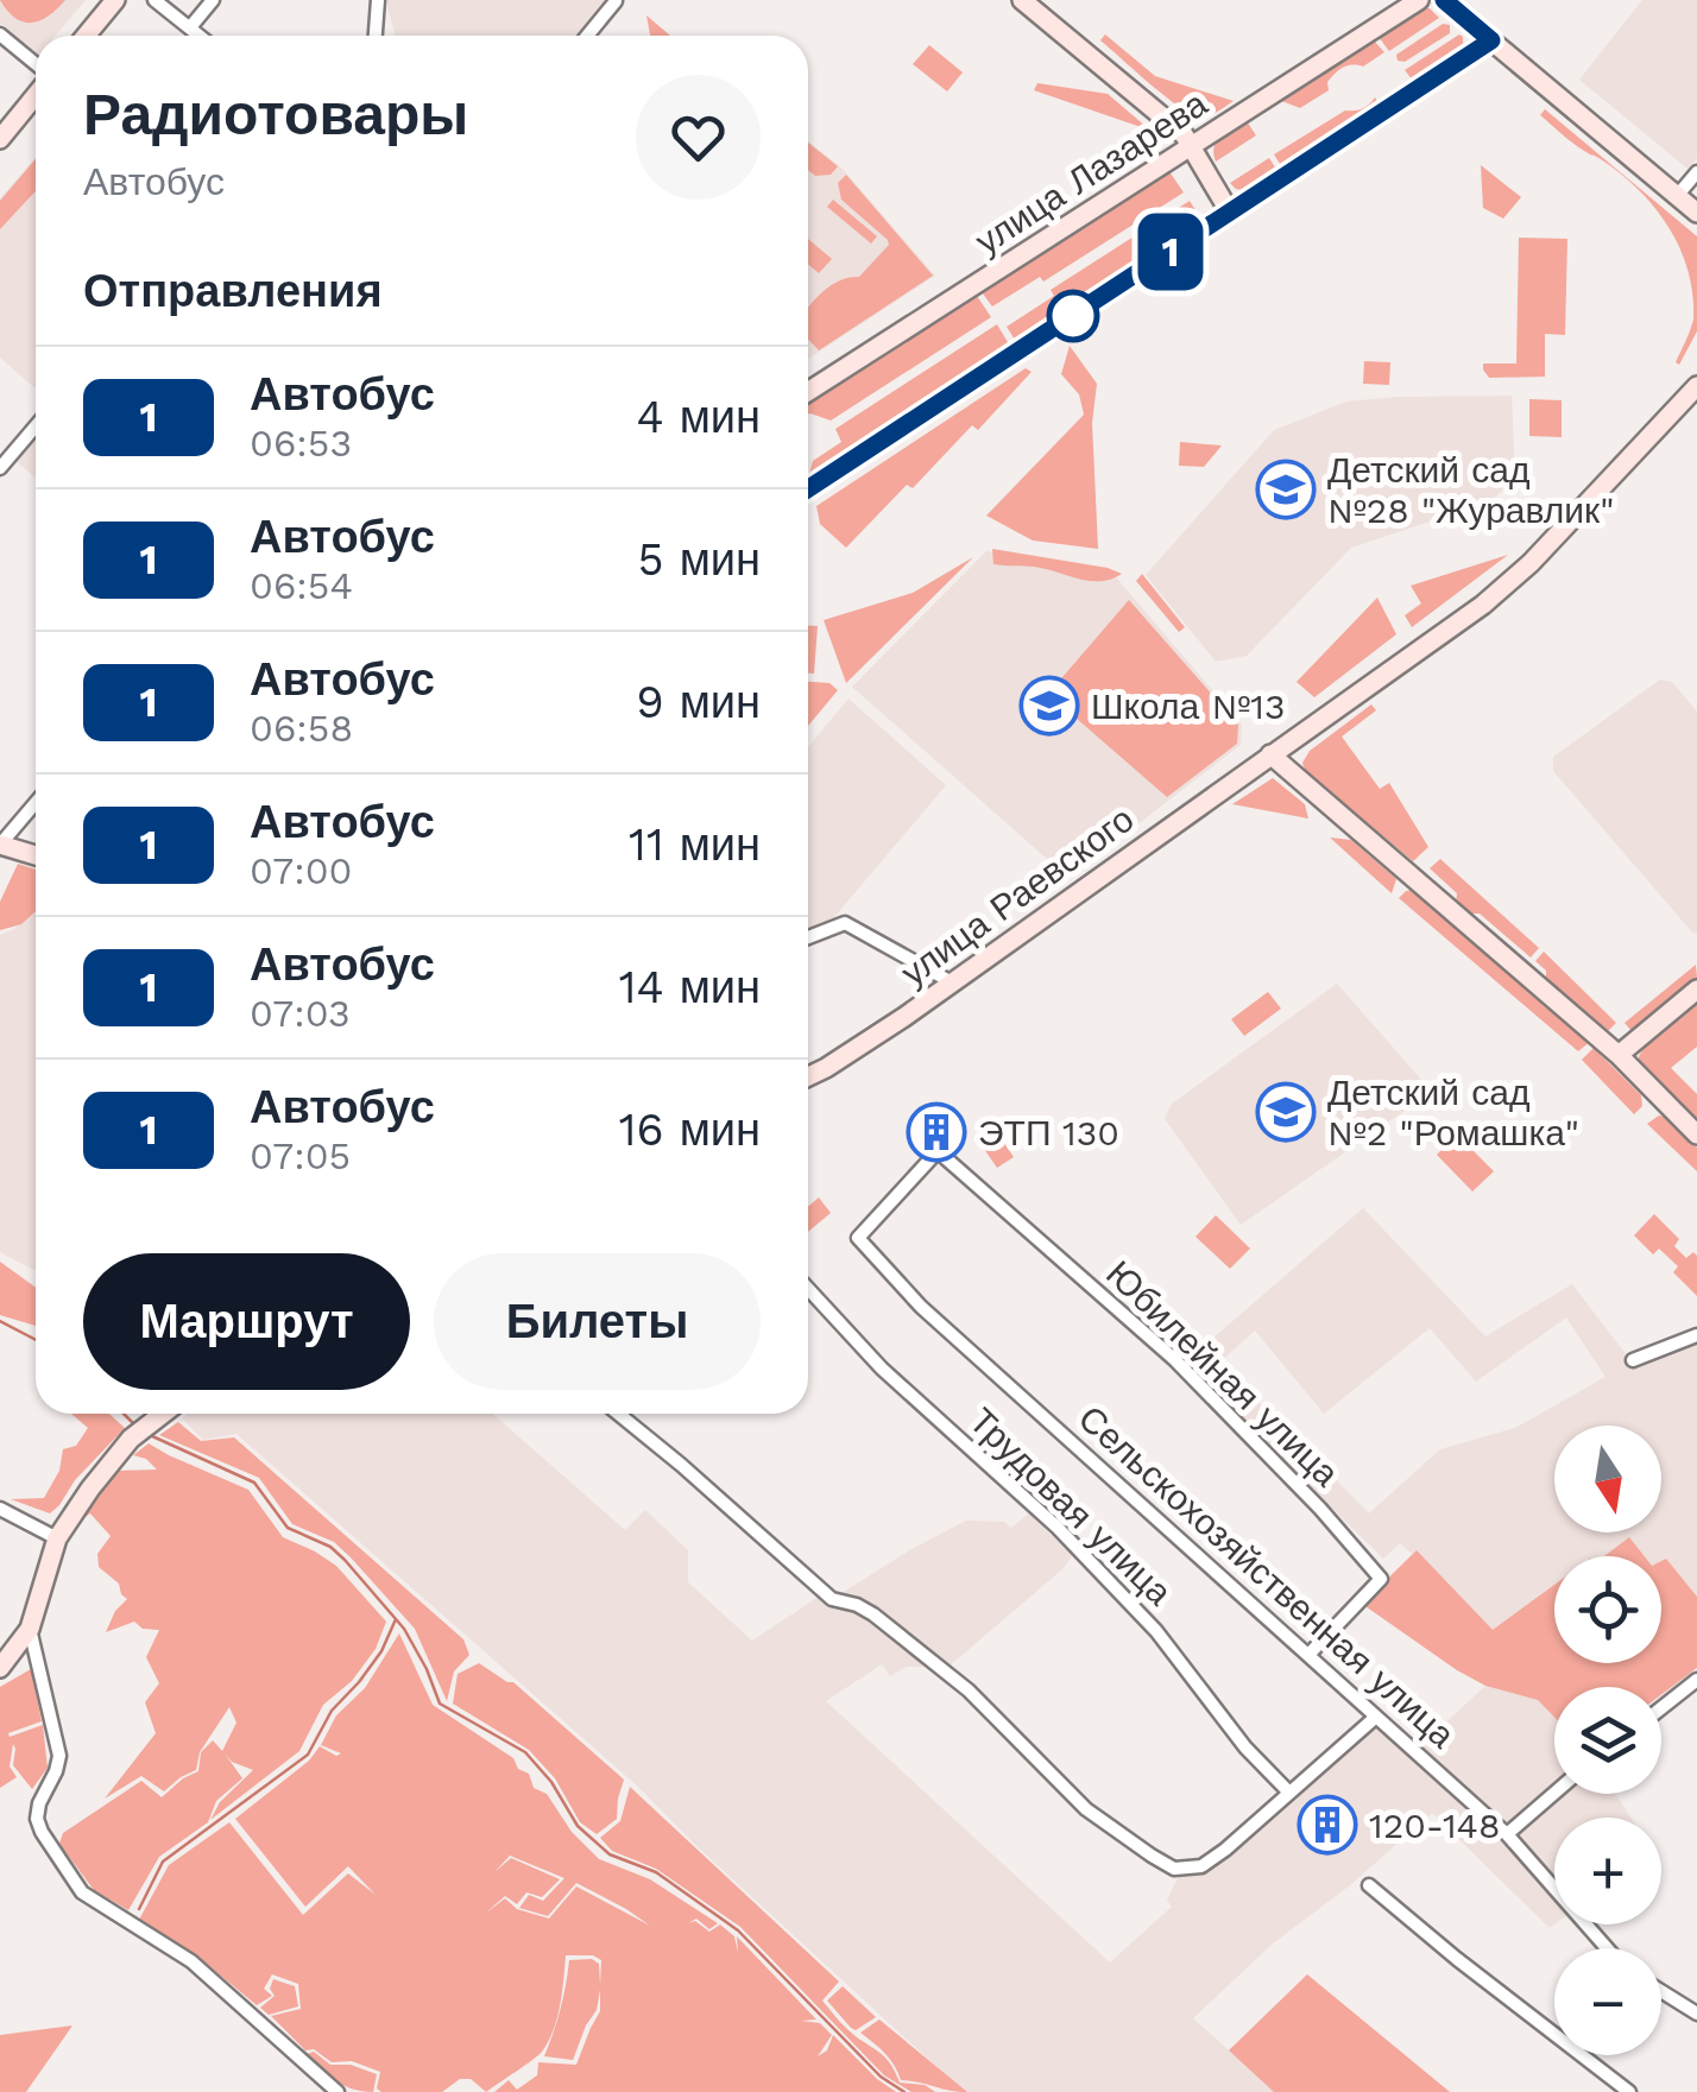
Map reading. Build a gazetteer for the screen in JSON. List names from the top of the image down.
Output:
{
  "streets": {
    "main road": ["улица Лазарева", "улица Раевского"],
    "street": ["Юбилейная улица", "Трудовая улица", "Сельскохозяйственная улица"]
  },
  "crossings": [
    ["Юбилейная улица", "Сельскохозяйственная улица"]
  ],
  "places": {
    "school or university": ["Детский сад №28 \"Журавлик\"", "Школа №13", "Детский сад №2 \"Ромашка\""],
    "building": ["ЭТП 130", "120-148"]
  },
  "lines": ["bus line 1"],
  "north": "bottom",
  "page": {
    "on_map": "1",
    "heading": [
      ["Радиотовары", "Автобус"],
      "Отправления"
    ],
    "list": [
      {
        "mark": "1",
        "name": "Автобус",
        "note": "06:53",
        "value": "4 мин"
      },
      {
        "mark": "1",
        "name": "Автобус",
        "note": "06:54",
        "value": "5 мин"
      },
      {
        "mark": "1",
        "name": "Автобус",
        "note": "06:58",
        "value": "9 мин"
      },
      {
        "mark": "1",
        "name": "Автобус",
        "note": "07:00",
        "value": "11 мин"
      },
      {
        "mark": "1",
        "name": "Автобус",
        "note": "07:03",
        "value": "14 мин"
      },
      {
        "mark": "1",
        "name": "Автобус",
        "note": "07:05",
        "value": "16 мин"
      }
    ],
    "buttons": ["Маршрут", "Билеты"],
    "map_buttons": ["+", "−"]
  }
}
